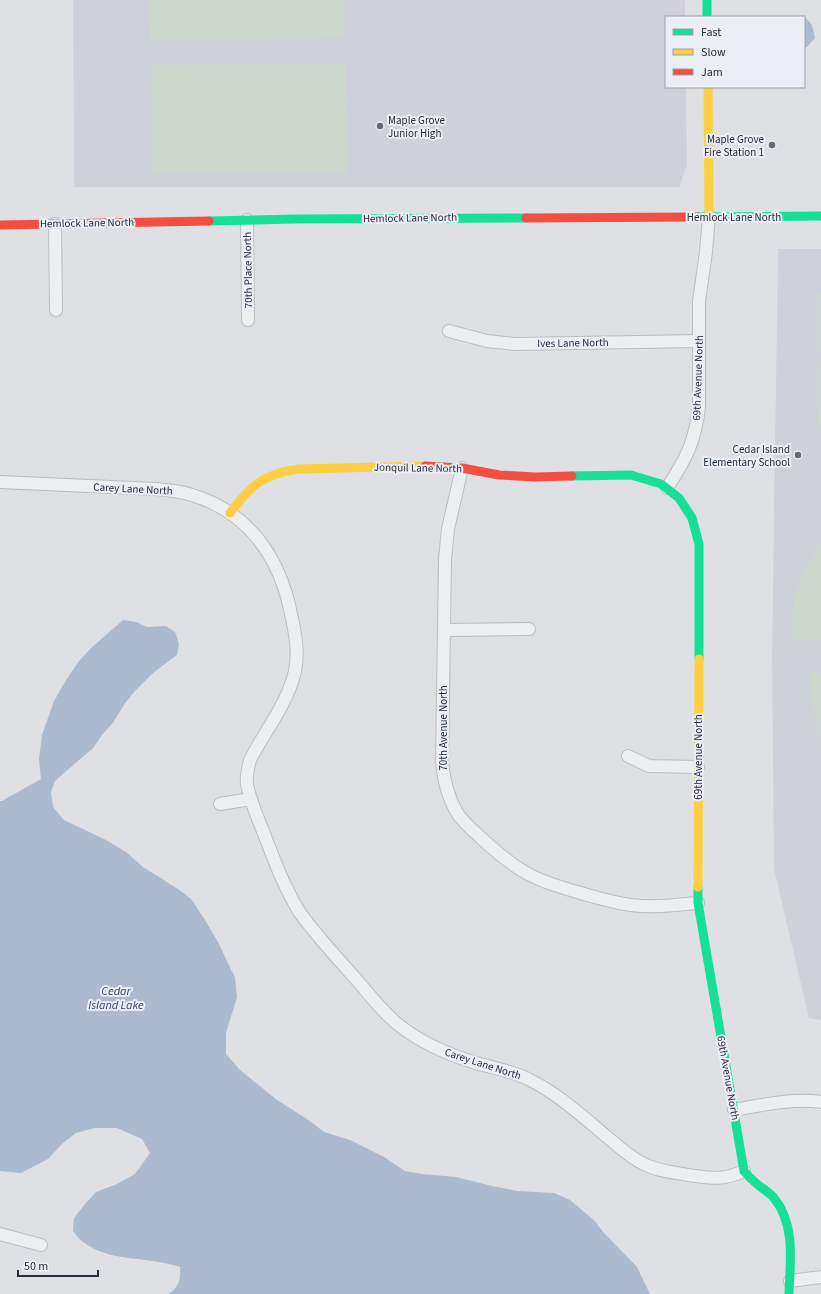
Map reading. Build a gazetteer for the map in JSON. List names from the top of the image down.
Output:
{
  "streets": {
    "street": [
      "Hemlock Lane North",
      "70th Place North",
      "Ives Lane North",
      "69th Avenue North",
      "Jonquil Lane North",
      "Carey Lane North",
      "70th Avenue North"
    ]
  },
  "crossings": [
    ["Hemlock Lane North", "70th Place North"],
    ["Hemlock Lane North", "69th Avenue North"],
    ["Ives Lane North", "69th Avenue North"],
    ["69th Avenue North", "Jonquil Lane North"],
    ["69th Avenue North", "Carey Lane North"],
    ["69th Avenue North", "70th Avenue North"],
    ["Jonquil Lane North", "Carey Lane North"],
    ["Jonquil Lane North", "70th Avenue North"]
  ],
  "water": ["Cedar Island Lake"],
  "places": ["Maple Grove Junior High", "Maple Grove Fire Station 1", "Cedar Island Elementary School"],
  "legend": ["Fast", "Slow", "Jam"],
  "scale_bar": "50 m"
}
